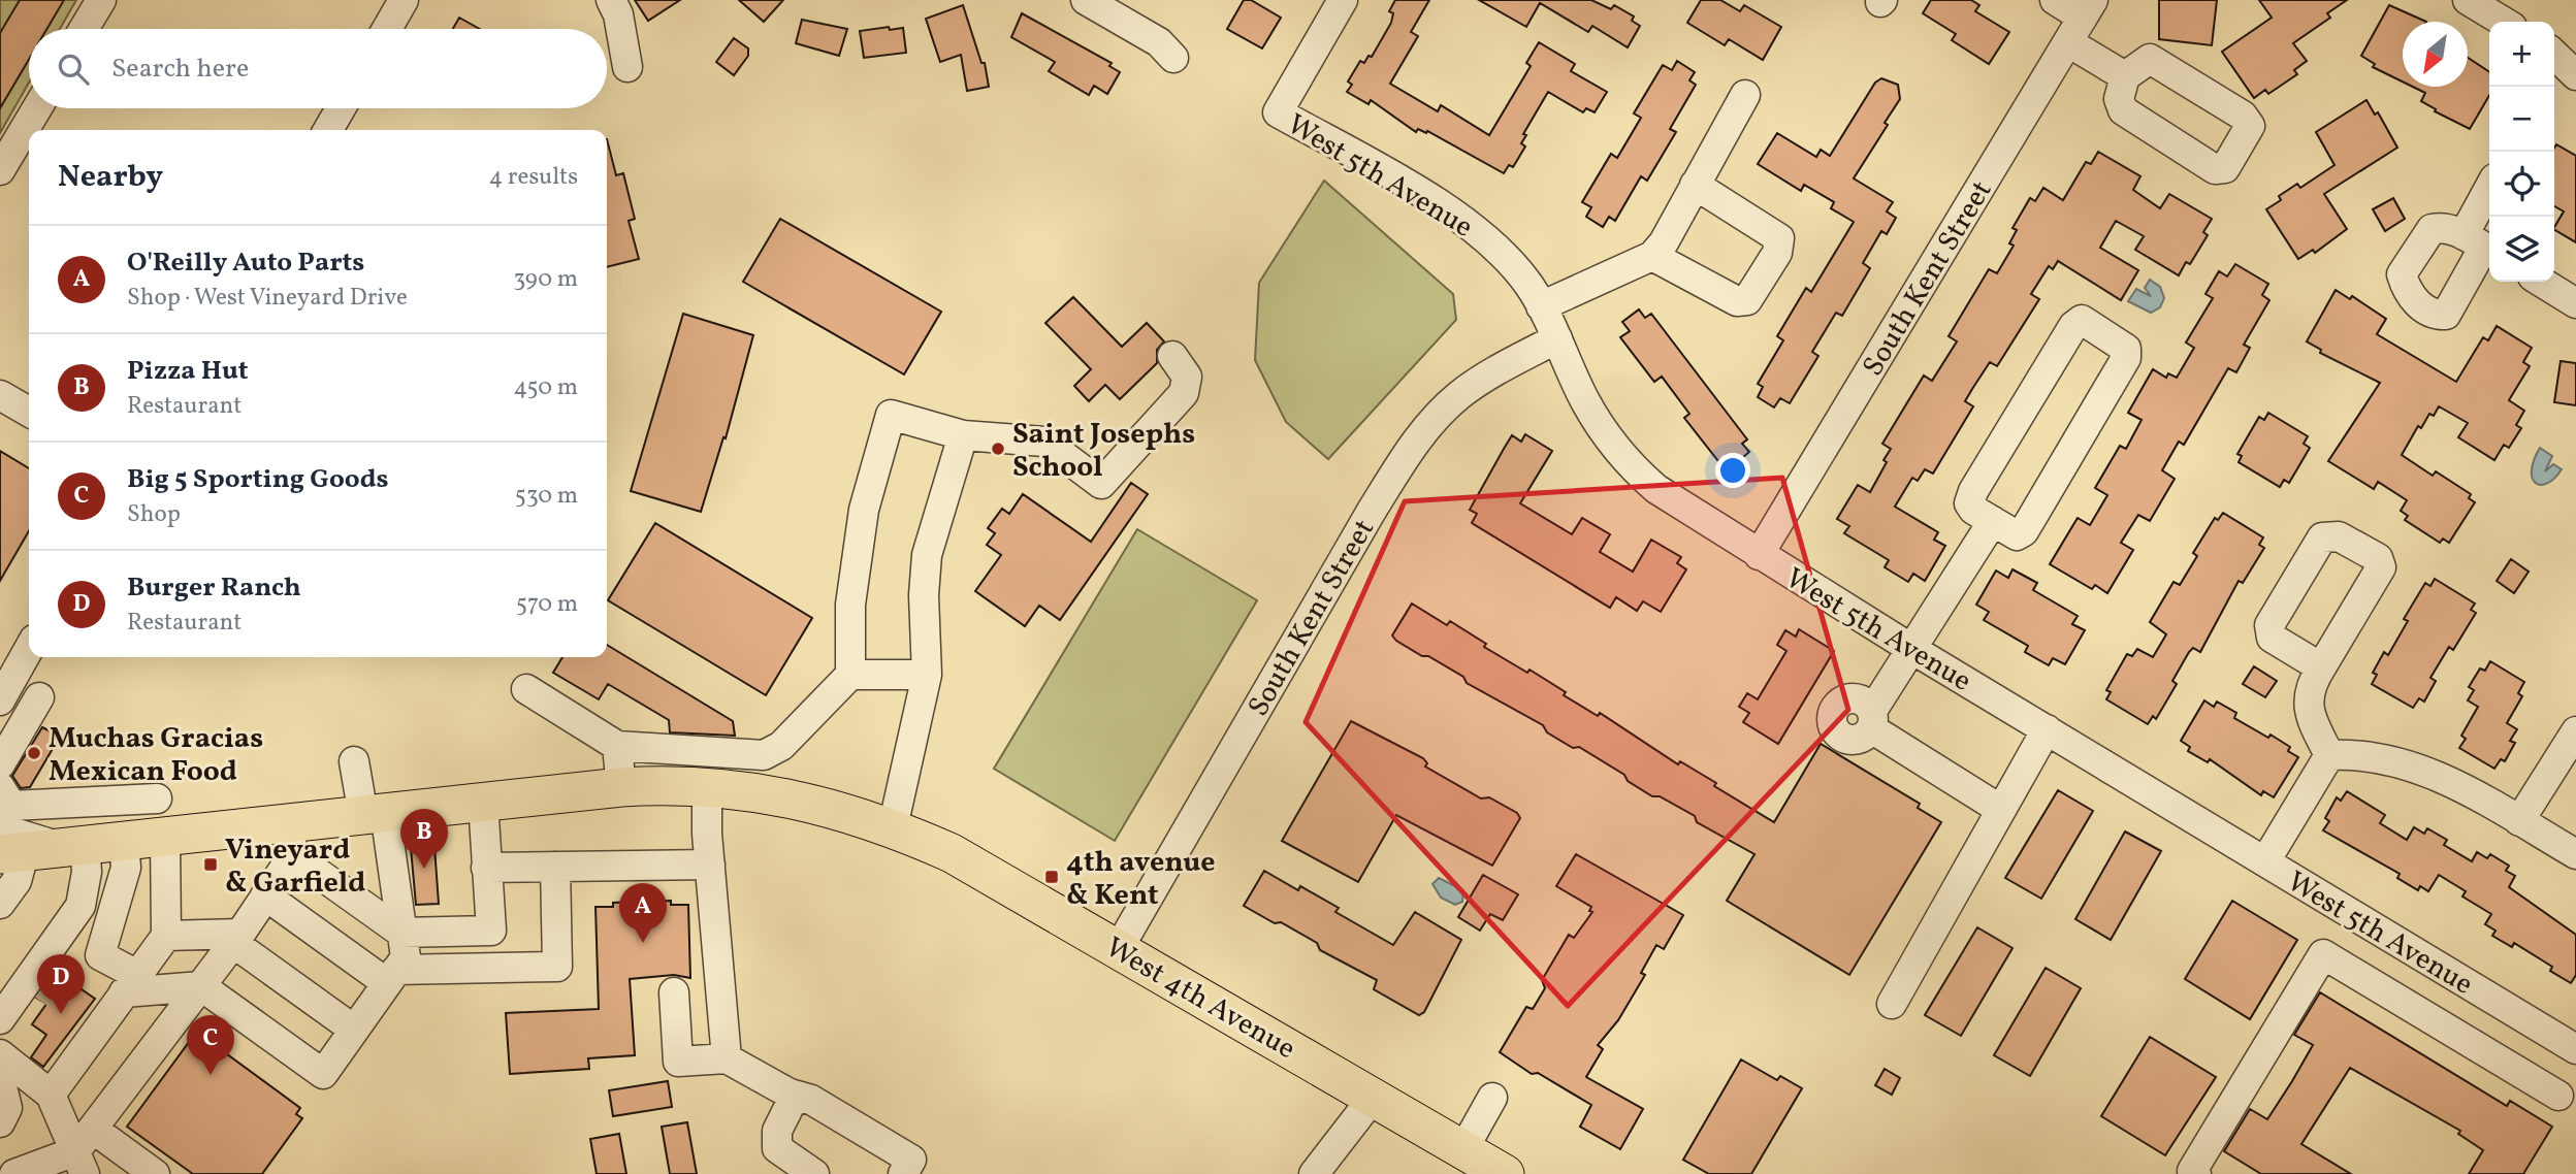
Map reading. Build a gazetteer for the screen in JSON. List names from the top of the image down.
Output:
{
  "streets": {
    "main road": ["West 4th Avenue"],
    "street": ["West 5th Avenue", "South Kent Street"]
  },
  "crossings": [
    ["West 5th Avenue", "South Kent Street"],
    ["South Kent Street", "West 4th Avenue"]
  ],
  "places": {
    "other": ["Saint Josephs School", "Muchas Gracias Mexican Food"],
    "transit": ["Vineyard & Garfield", "4th avenue & Kent"]
  },
  "north": "bottom left",
  "page": {
    "map_buttons": ["+", "−"],
    "search": "Search here",
    "heading": ["Nearby", "4 results"],
    "list": [
      {
        "mark": "A",
        "name": "O'Reilly Auto Parts",
        "note": "Shop · West Vineyard Drive",
        "value": "390 m"
      },
      {
        "mark": "B",
        "name": "Pizza Hut",
        "note": "Restaurant",
        "value": "450 m"
      },
      {
        "mark": "C",
        "name": "Big 5 Sporting Goods",
        "note": "Shop",
        "value": "530 m"
      },
      {
        "mark": "D",
        "name": "Burger Ranch",
        "note": "Restaurant",
        "value": "570 m"
      }
    ],
    "pins": [
      "B",
      "A",
      "D",
      "C"
    ]
  }
}
